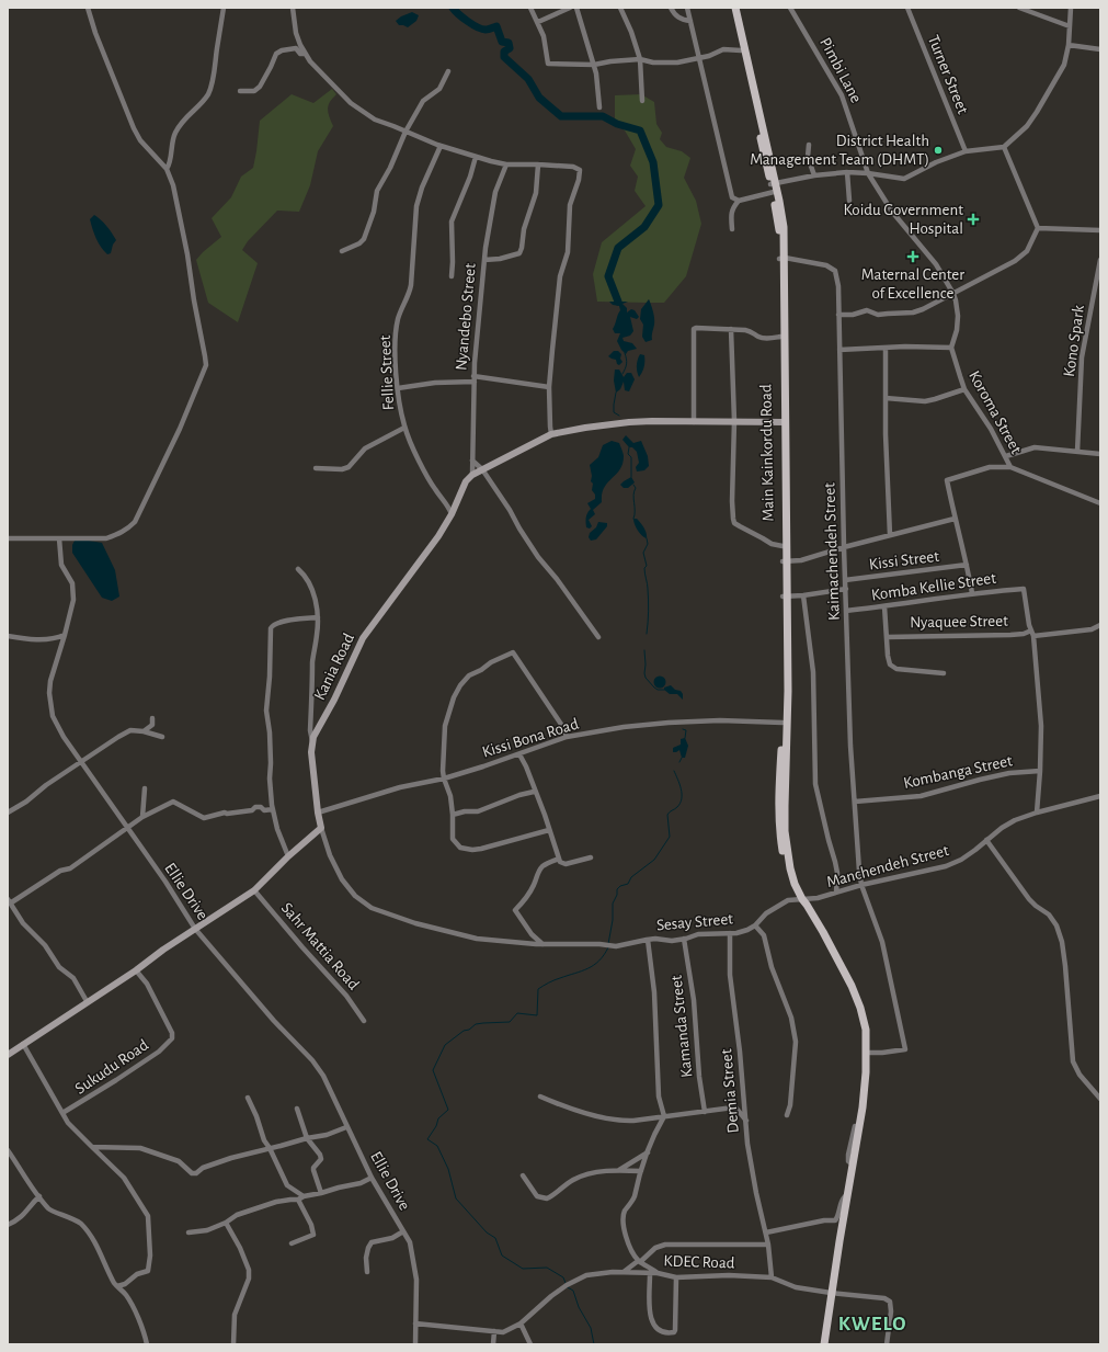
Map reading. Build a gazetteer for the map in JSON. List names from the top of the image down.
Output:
{
  "streets": {
    "main road": ["Main Kainkordu Road", "Kania Road"],
    "street": [
      "Pimbi Lane",
      "Turner Street",
      "Nyandebo Street",
      "Kono Spark",
      "Fellie Street",
      "Koroma Street",
      "Kaimachendeh Street",
      "Kissi Street",
      "Komba Kellie Street",
      "Nyaquee Street",
      "Kissi Bona Road",
      "Kombanga Street",
      "Manchendeh Street",
      "Ellie Drive",
      "Sesay Street",
      "Sahr Mattia Road",
      "Kamanda Street",
      "Sukudu Road",
      "Demia Street",
      "KDEC Road"
    ]
  },
  "crossings": [
    ["Nyandebo Street", "Kania Road"],
    ["Fellie Street", "Kania Road"],
    ["Kaimachendeh Street", "Kissi Street"],
    ["Kaimachendeh Street", "Komba Kellie Street"],
    ["Kaimachendeh Street", "Kombanga Street"],
    ["Kaimachendeh Street", "Manchendeh Street"],
    ["Komba Kellie Street", "Nyaquee Street"],
    ["Kania Road", "Kissi Bona Road"],
    ["Kania Road", "Sesay Street"],
    ["Manchendeh Street", "Sesay Street"],
    ["Ellie Drive", "KDEC Road"],
    ["Sesay Street", "Kamanda Street"],
    ["Sesay Street", "Demia Street"],
    ["Demia Street", "KDEC Road"]
  ],
  "districts": ["KWELO"],
  "places": {
    "other": ["District Health Management Team (DHMT)"],
    "health": ["Koidu Government Hospital", "Maternal Center of Excellence"]
  }
}
